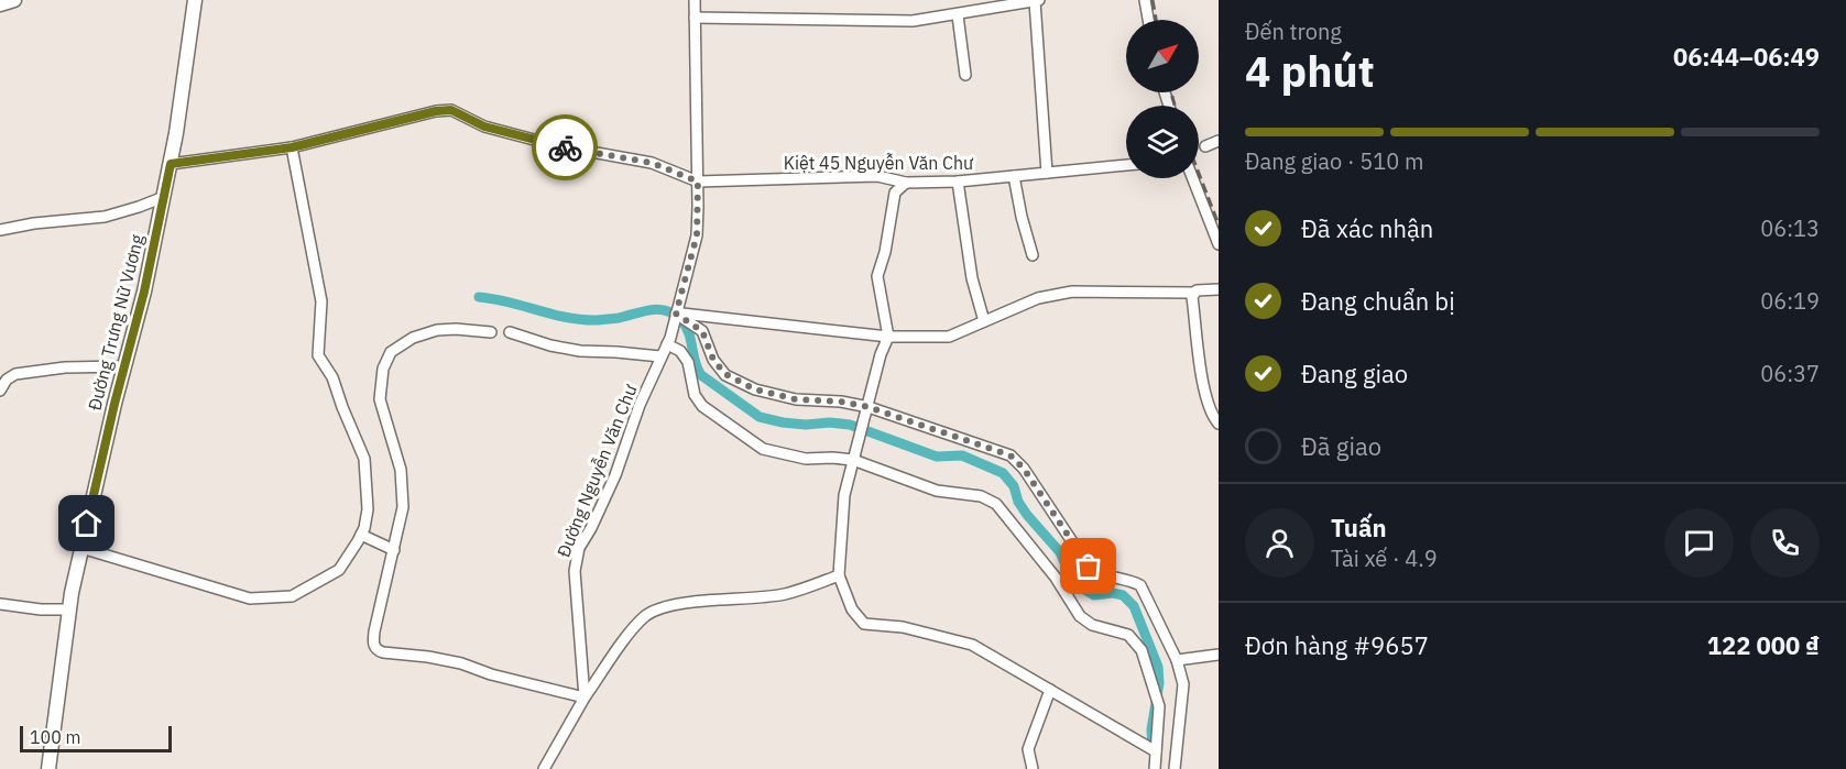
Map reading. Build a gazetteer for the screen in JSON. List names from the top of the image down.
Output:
{
  "streets": {
    "street": ["Kiệt 45 Nguyễn Văn Chư", "Đường Trưng Nữ Vương", "Đường Nguyễn Văn Chư"]
  },
  "scale_bar": "100 m",
  "north": "top right",
  "page": {
    "heading": ["4 phút", "Đến trong", "06:44–06:49"],
    "panel": [
      "Tuấn",
      "Tài xế · 4.9",
      "Đơn hàng #9657",
      "122 000 ₫"
    ],
    "bar": "Đang giao · 510 m",
    "list": [
      ["Đã xác nhận", "06:13"],
      ["Đang chuẩn bị", "06:19"],
      ["Đang giao", "06:37"],
      "Đã giao"
    ],
    "scale": "100 m"
  }
}
